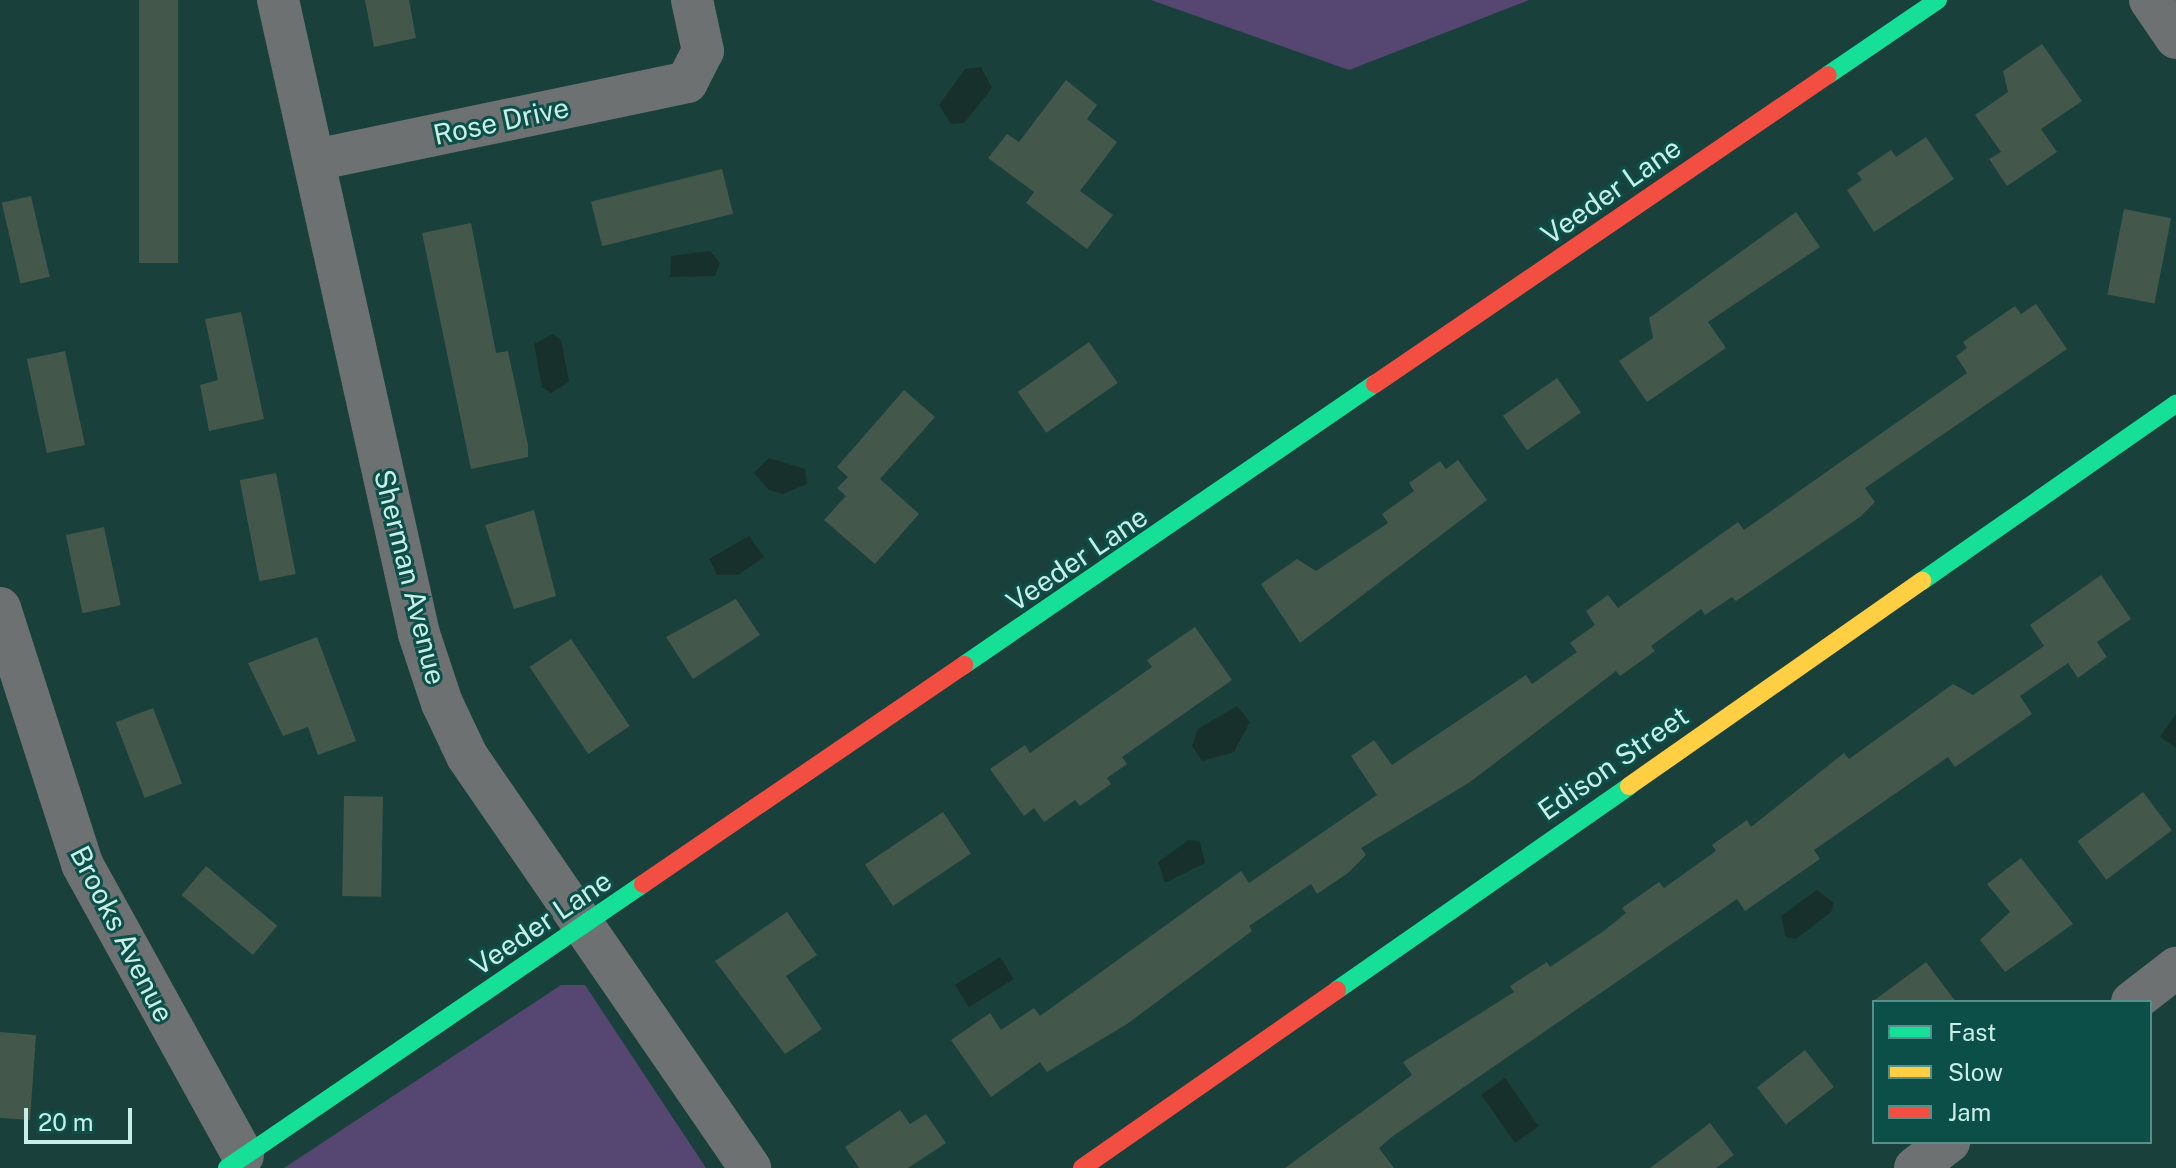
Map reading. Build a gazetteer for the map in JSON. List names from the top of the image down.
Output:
{
  "streets": {
    "street": [
      "Rose Drive",
      "Veeder Lane",
      "Sherman Avenue",
      "Edison Street",
      "Brooks Avenue"
    ]
  },
  "crossings": [
    ["Rose Drive", "Sherman Avenue"],
    ["Veeder Lane", "Sherman Avenue"],
    ["Veeder Lane", "Brooks Avenue"]
  ],
  "legend": ["Fast", "Slow", "Jam"],
  "scale_bar": "20 m"
}
